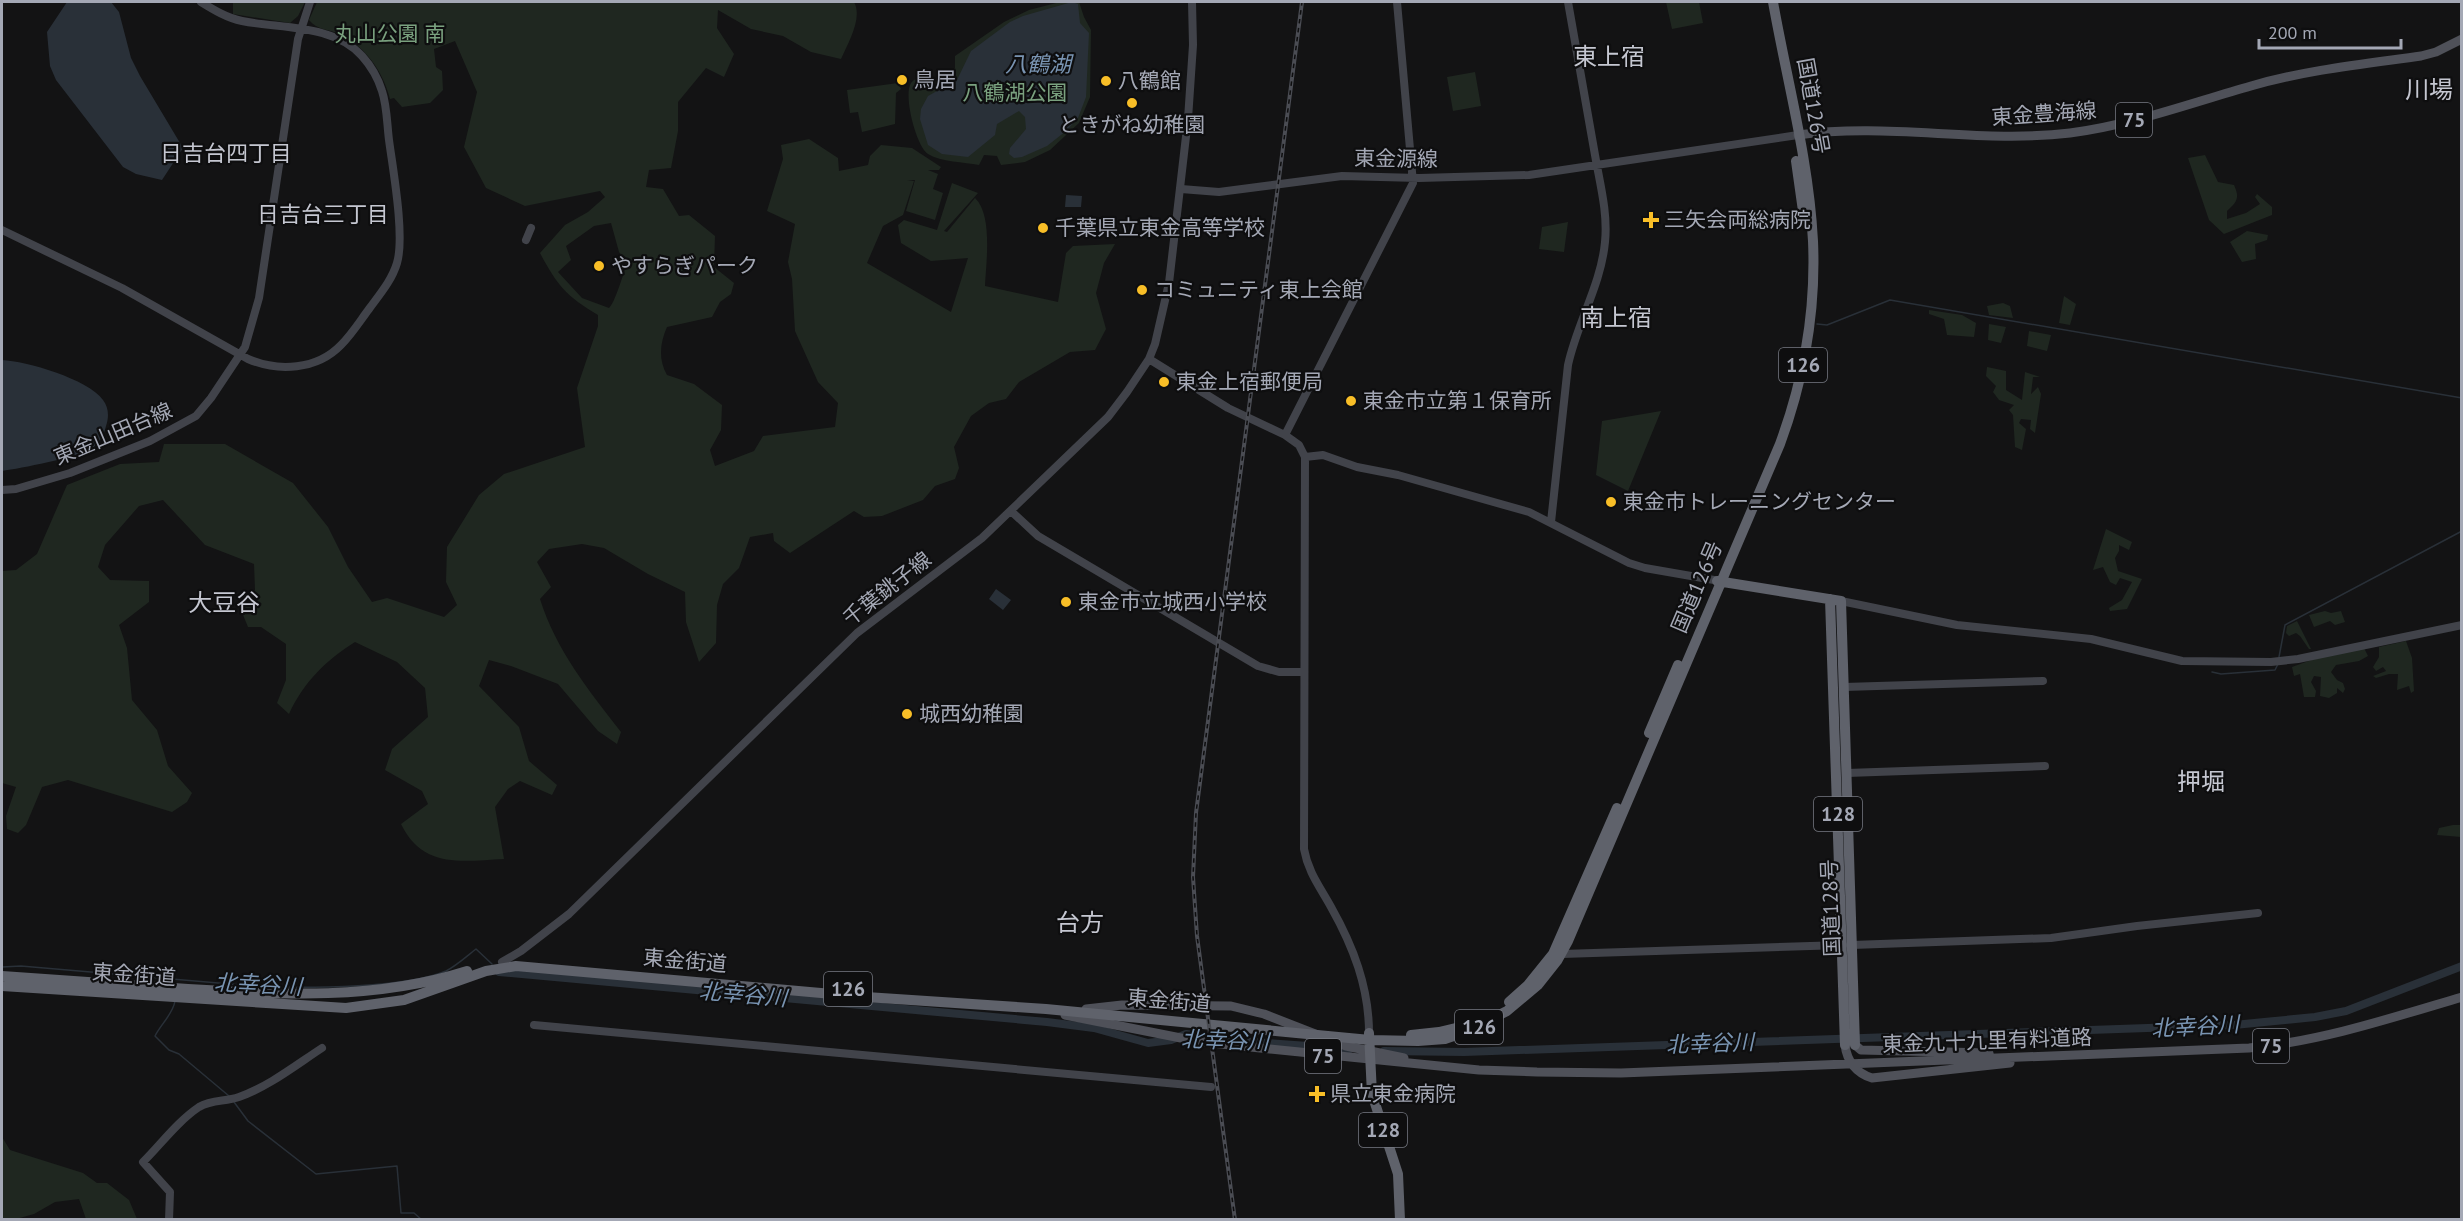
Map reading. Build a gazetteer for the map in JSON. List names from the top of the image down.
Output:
{
  "streets": {
    "highway": [
      "国道126号",
      "126",
      "128",
      "国道128号",
      "東金街道"
    ],
    "main road": ["東金豊海線", "75", "東金九十九里有料道路"],
    "street": ["東金源線", "東金山田台線", "千葉銚子線"]
  },
  "crossings": [
    ["国道126号", "東金豊海線"],
    ["国道126号", "東金源線"],
    ["国道126号", "128"],
    ["国道126号", "東金街道"],
    ["東金豊海線", "東金源線"],
    ["75", "国道128号"],
    ["75", "東金九十九里有料道路"],
    ["東金源線", "千葉銚子線"],
    ["千葉銚子線", "東金街道"],
    ["128", "東金街道"],
    ["東金街道", "東金九十九里有料道路"]
  ],
  "districts": [
    "東上宿",
    "川場",
    "日吉台四丁目",
    "日吉台三丁目",
    "南上宿",
    "大豆谷",
    "押堀",
    "台方"
  ],
  "water": ["八鶴湖", "北幸谷川"],
  "parks": ["丸山公園 南", "八鶴湖公園"],
  "places": {
    "other": [
      "鳥居",
      "八鶴館",
      "ときがね幼稚園",
      "千葉県立東金高等学校",
      "やすらぎパーク",
      "コミュニティ東上会館",
      "東金上宿郵便局",
      "東金市立第１保育所",
      "東金市トレーニングセンター",
      "東金市立城西小学校",
      "城西幼稚園"
    ],
    "health": ["三矢会両総病院", "県立東金病院"]
  },
  "scale_bar": "200 m"
}
